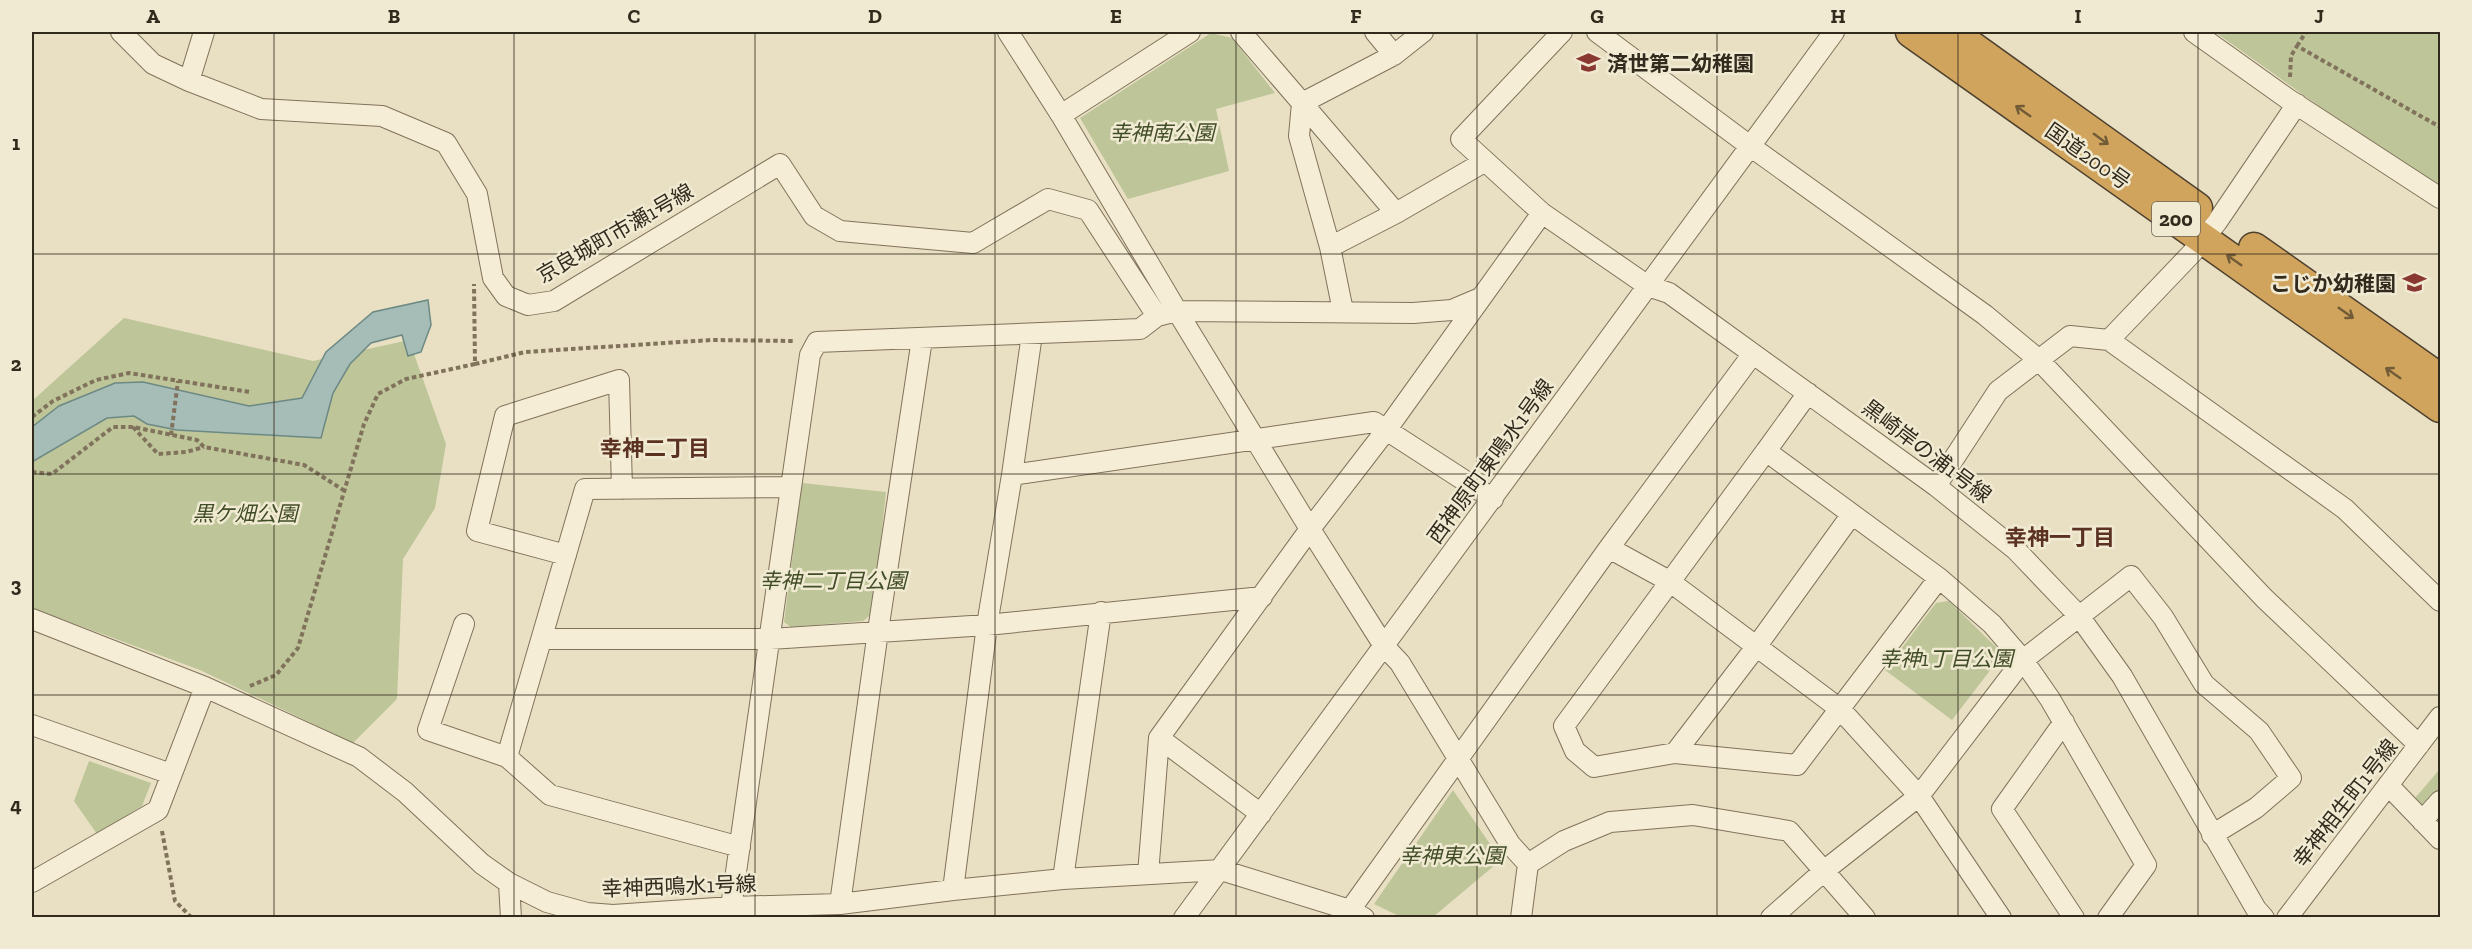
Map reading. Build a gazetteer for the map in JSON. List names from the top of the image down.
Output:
{
  "streets": {
    "highway": ["国道200号", "200"],
    "street": [
      "京良城町市瀬1号線",
      "黒崎岸の浦1号線",
      "西神原町東鳴水1号線",
      "幸神相生町1号線",
      "幸神西鳴水1号線"
    ]
  },
  "crossings": [
    ["黒崎岸の浦1号線", "西神原町東鳴水1号線"],
    ["西神原町東鳴水1号線", "幸神西鳴水1号線"]
  ],
  "districts": ["幸神二丁目", "幸神一丁目"],
  "parks": [
    "幸神南公園",
    "黒ケ畑公園",
    "幸神二丁目公園",
    "幸神1丁目公園",
    "幸神東公園"
  ],
  "places": {
    "school or university": ["済世第二幼稚園", "こじか幼稚園"]
  },
  "grid": {
    "columns": [
      "A",
      "B",
      "C",
      "D",
      "E",
      "F",
      "G",
      "H",
      "I",
      "J"
    ],
    "rows": [
      "1",
      "2",
      "3",
      "4"
    ]
  }
}
